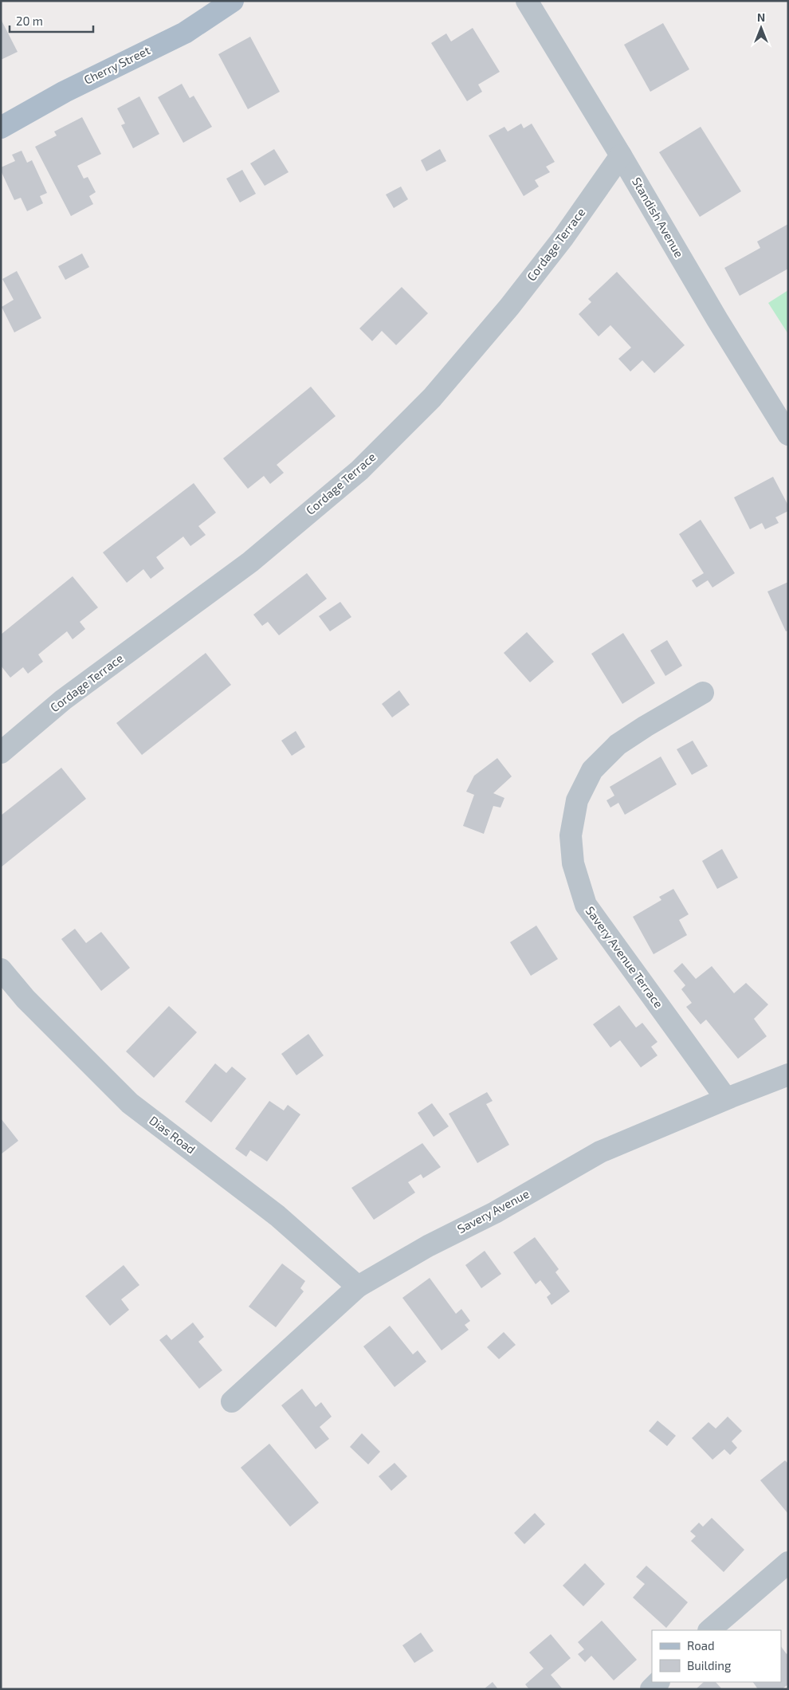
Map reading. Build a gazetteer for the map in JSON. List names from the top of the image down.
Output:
{
  "streets": {
    "main road": ["Cherry Street"],
    "street": [
      "Standish Avenue",
      "Cordage Terrace",
      "Savery Avenue Terrace",
      "Dias Road",
      "Savery Avenue"
    ]
  },
  "crossings": [
    ["Standish Avenue", "Cordage Terrace"],
    ["Savery Avenue Terrace", "Savery Avenue"],
    ["Dias Road", "Savery Avenue"]
  ],
  "legend": ["Road", "Building"],
  "scale_bar": "20 m",
  "north": "top"
}
